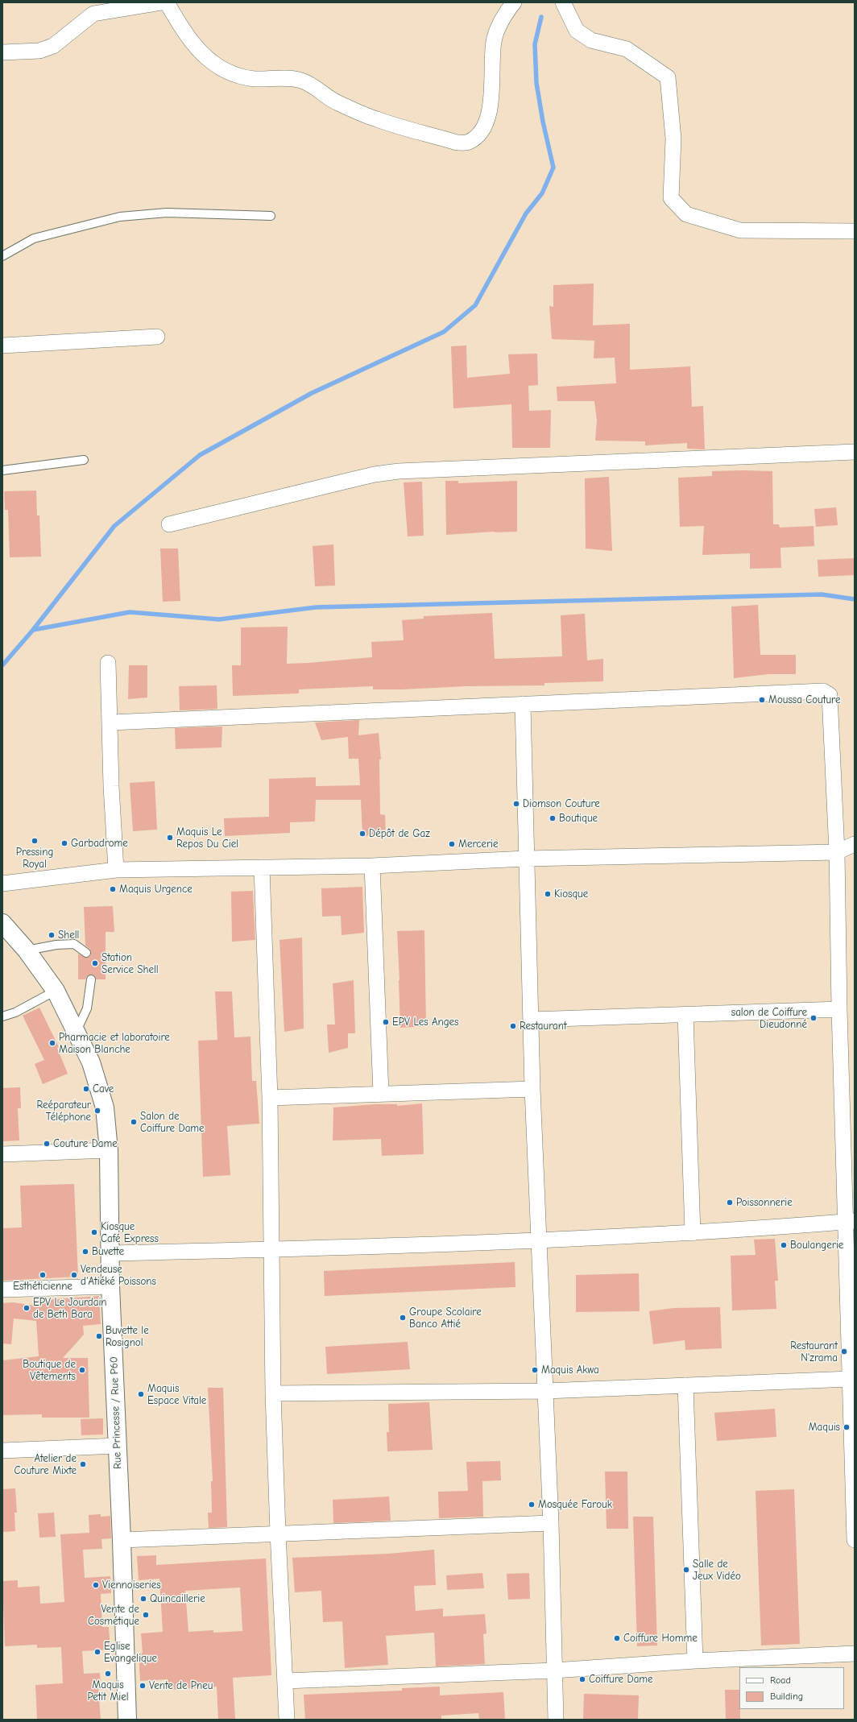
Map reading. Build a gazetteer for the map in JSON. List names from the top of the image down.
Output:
{
  "streets": {
    "street": ["Rue Princesse / Rue P60"]
  },
  "places": [
    "Moussa Couture",
    "Diomson Couture",
    "Boutique",
    "Dépôt de Gaz",
    "Maquis Le Repos Du Ciel",
    "Pressing Royal",
    "Garbadrome",
    "Mercerie",
    "Maquis Urgence",
    "Kiosque",
    "Shell",
    "Station Service Shell",
    "salon de Coiffure Dieudonné",
    "EPV Les Anges",
    "Restaurant",
    "Pharmacie et laboratoire Maison Blanche",
    "Cave",
    "Reéparateur Téléphone",
    "Salon de Coiffure Dame",
    "Couture Dame",
    "Poissonnerie",
    "Kiosque Café Express",
    "Boulangerie",
    "Buvette",
    "Esthéticienne",
    "Vendeuse d'Atiéké Poissons",
    "EPV Le Jourdain de Beth Bara",
    "Groupe Scolaire Banco Attié",
    "Buvette le Rosignol",
    "Restaurant N'zrama",
    "Boutique de Vêtements",
    "Maquis Akwa",
    "Maquis Espace Vitale",
    "Maquis",
    "Atelier de Couture Mixte",
    "Mosquée Farouk",
    "Salle de Jeux Vidéo",
    "Viennoiseries",
    "Quincaillerie",
    "Vente de Cosmétique",
    "Coiffure Homme",
    "Eglise Evangelique",
    "Maquis Petit Miel",
    "Coiffure Dame",
    "Vente de Pneu"
  ],
  "legend": ["Road", "Building"]
}
